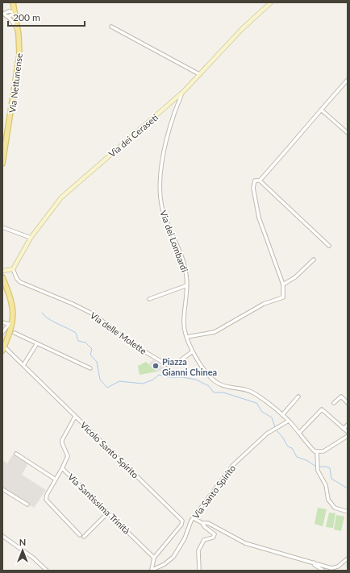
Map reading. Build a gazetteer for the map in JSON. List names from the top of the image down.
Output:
{
  "streets": {
    "main road": ["Via Nettunense"],
    "street": [
      "Via dei Ceraseti",
      "Via dei Lombardi",
      "Via delle Molette",
      "Vicolo Santo Spirito",
      "Via Santo Spirito",
      "Via Santissima Trinità"
    ]
  },
  "crossings": [
    ["Via dei Ceraseti", "Via dei Lombardi"],
    ["Via dei Ceraseti", "Via delle Molette"],
    ["Via dei Lombardi", "Via delle Molette"],
    ["Via dei Lombardi", "Via Santo Spirito"],
    ["Vicolo Santo Spirito", "Via Santissima Trinità"]
  ],
  "places": ["Piazza Gianni Chinea"],
  "scale_bar": "200 m",
  "north": "top"
}
